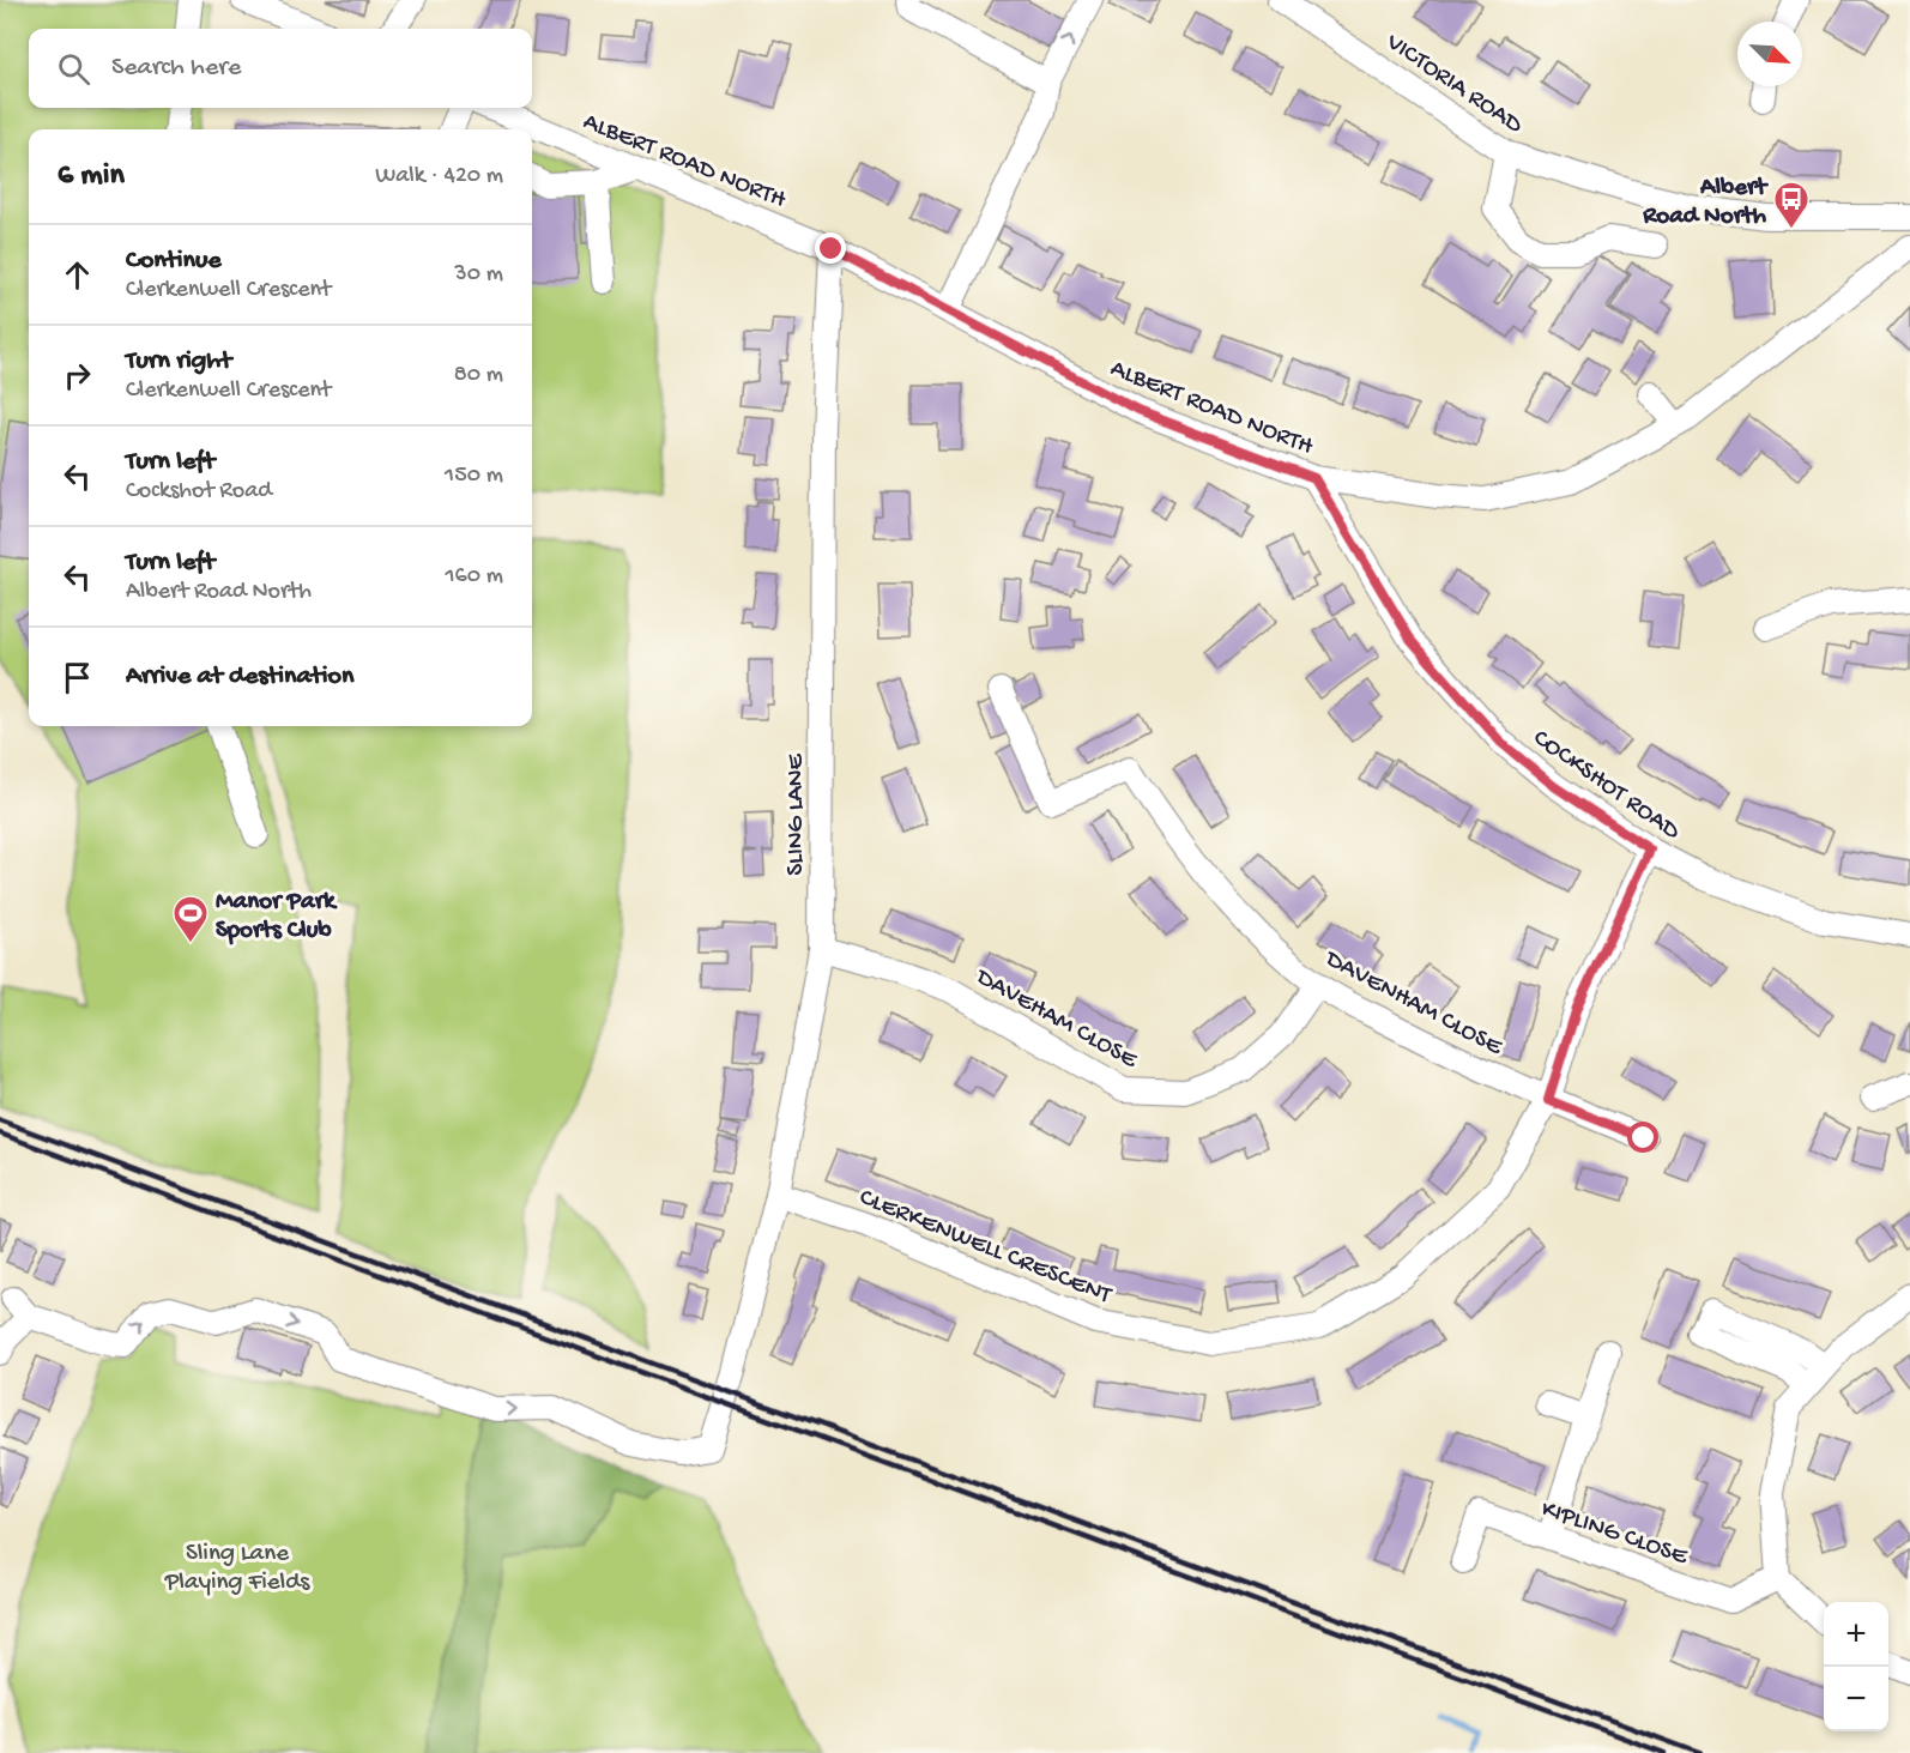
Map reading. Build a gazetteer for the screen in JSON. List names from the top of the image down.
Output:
{
  "streets": {
    "street": [
      "VICTORIA ROAD",
      "ALBERT ROAD NORTH",
      "COCKSHOT ROAD",
      "SLING LANE",
      "DAVENHAM CLOSE",
      "DAVEHAM CLOSE",
      "CLERKENWELL CRESCENT",
      "KIPLING CLOSE"
    ]
  },
  "crossings": [
    ["ALBERT ROAD NORTH", "COCKSHOT ROAD"],
    ["ALBERT ROAD NORTH", "SLING LANE"],
    ["COCKSHOT ROAD", "CLERKENWELL CRESCENT"],
    ["SLING LANE", "DAVEHAM CLOSE"],
    ["SLING LANE", "CLERKENWELL CRESCENT"],
    ["DAVENHAM CLOSE", "DAVEHAM CLOSE"],
    ["DAVENHAM CLOSE", "CLERKENWELL CRESCENT"]
  ],
  "parks": ["Sling Lane Playing Fields"],
  "places": {
    "bus stop": ["Albert Road North"],
    "sports": ["Manor Park Sports Club"]
  },
  "north": "bottom right",
  "page": {
    "search": "Search here",
    "heading": ["6 min", "Walk · 420 m"],
    "list": [
      ["Continue", "Clerkenwell Crescent", "30 m"],
      ["Turn right", "Clerkenwell Crescent", "80 m"],
      ["Turn left", "Cockshot Road", "150 m"],
      ["Turn left", "Albert Road North", "160 m"],
      "Arrive at destination"
    ],
    "map_buttons": ["+", "−"]
  }
}
